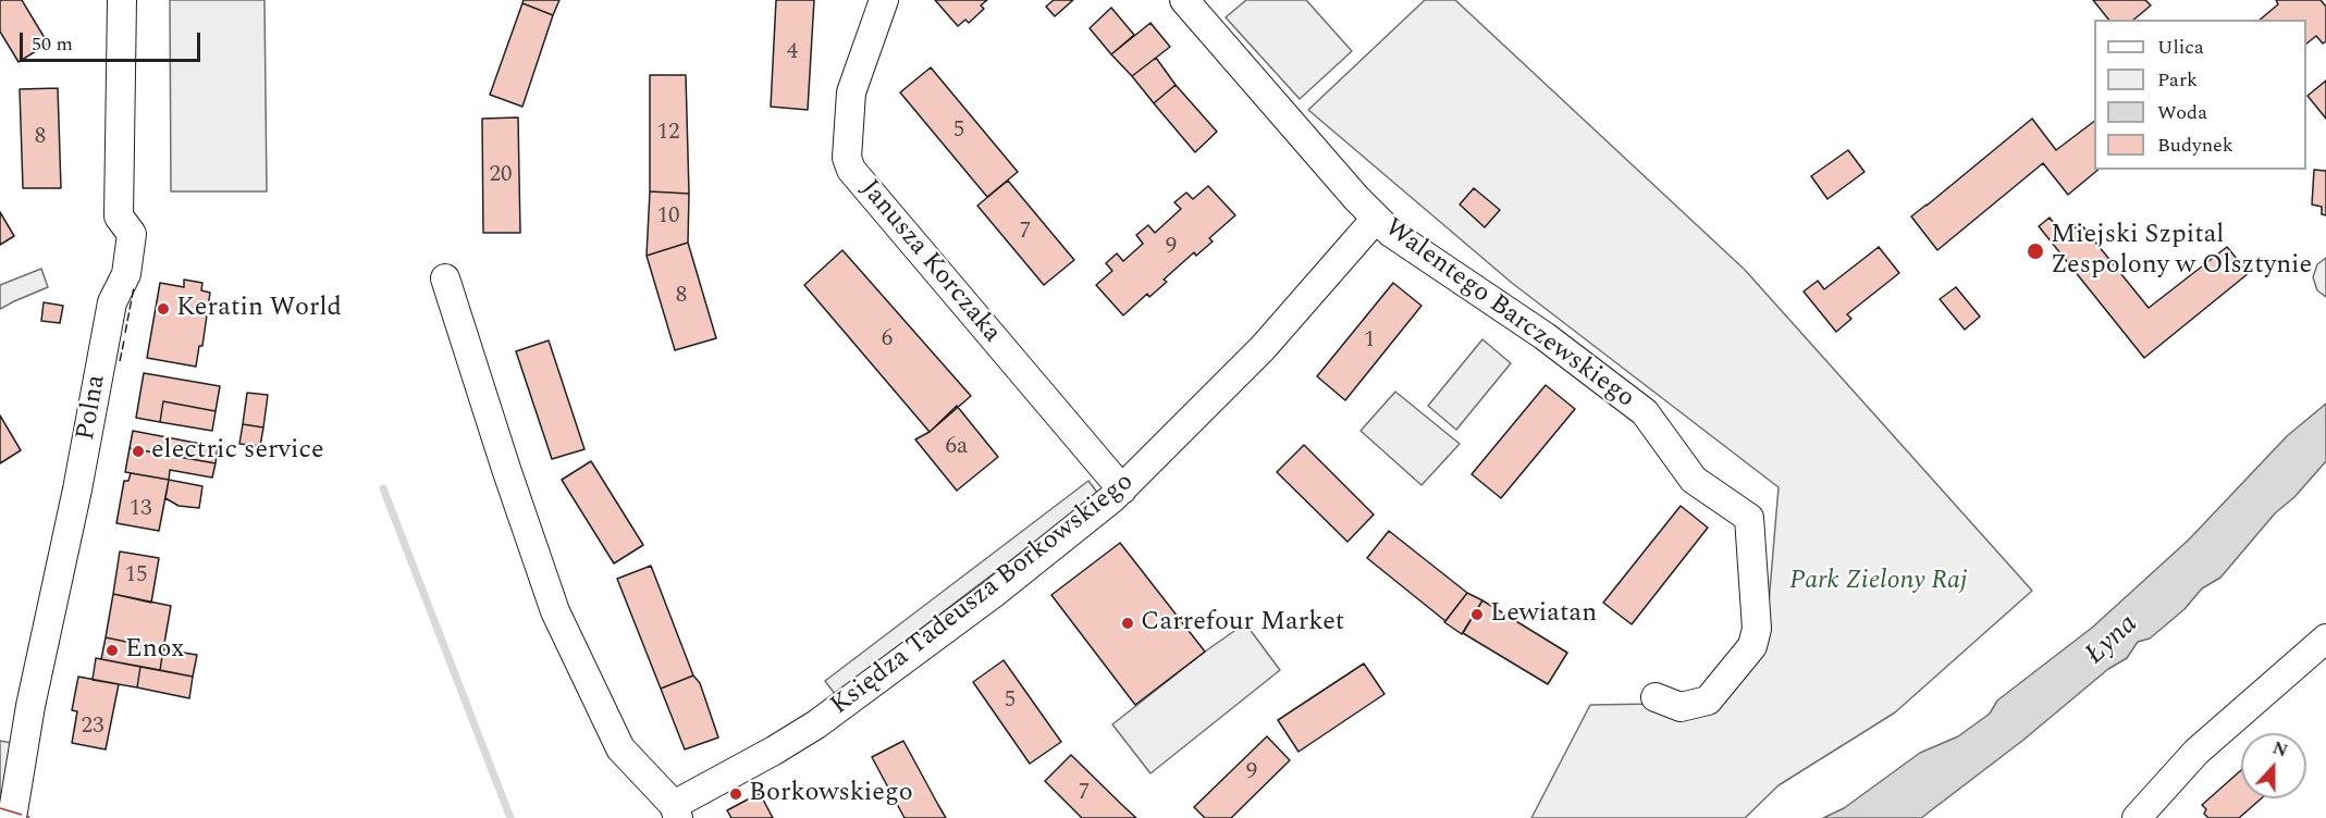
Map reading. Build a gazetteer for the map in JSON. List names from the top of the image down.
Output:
{
  "streets": {
    "street": [
      "Janusza Korczaka",
      "Walentego Barczewskiego",
      "Polna",
      "Księdza Tadeusza Borkowskiego"
    ]
  },
  "crossings": [
    ["Janusza Korczaka", "Księdza Tadeusza Borkowskiego"],
    ["Walentego Barczewskiego", "Księdza Tadeusza Borkowskiego"]
  ],
  "water": ["Łyna"],
  "parks": ["Park Zielony Raj"],
  "places": [
    "Miejski Szpital Zespolony w Olsztynie",
    "Keratin World",
    "electric service",
    "Lewiatan",
    "Carrefour Market",
    "Enox",
    "Borkowskiego"
  ],
  "house_numbers": [
    "4",
    "5",
    "12",
    "8",
    "20",
    "10",
    "7",
    "9",
    "8",
    "6",
    "1",
    "6a",
    "13",
    "15",
    "5",
    "23",
    "9",
    "7"
  ],
  "legend": [
    "Ulica",
    "Park",
    "Woda",
    "Budynek"
  ],
  "scale_bar": "50 m",
  "north": "top"
}
